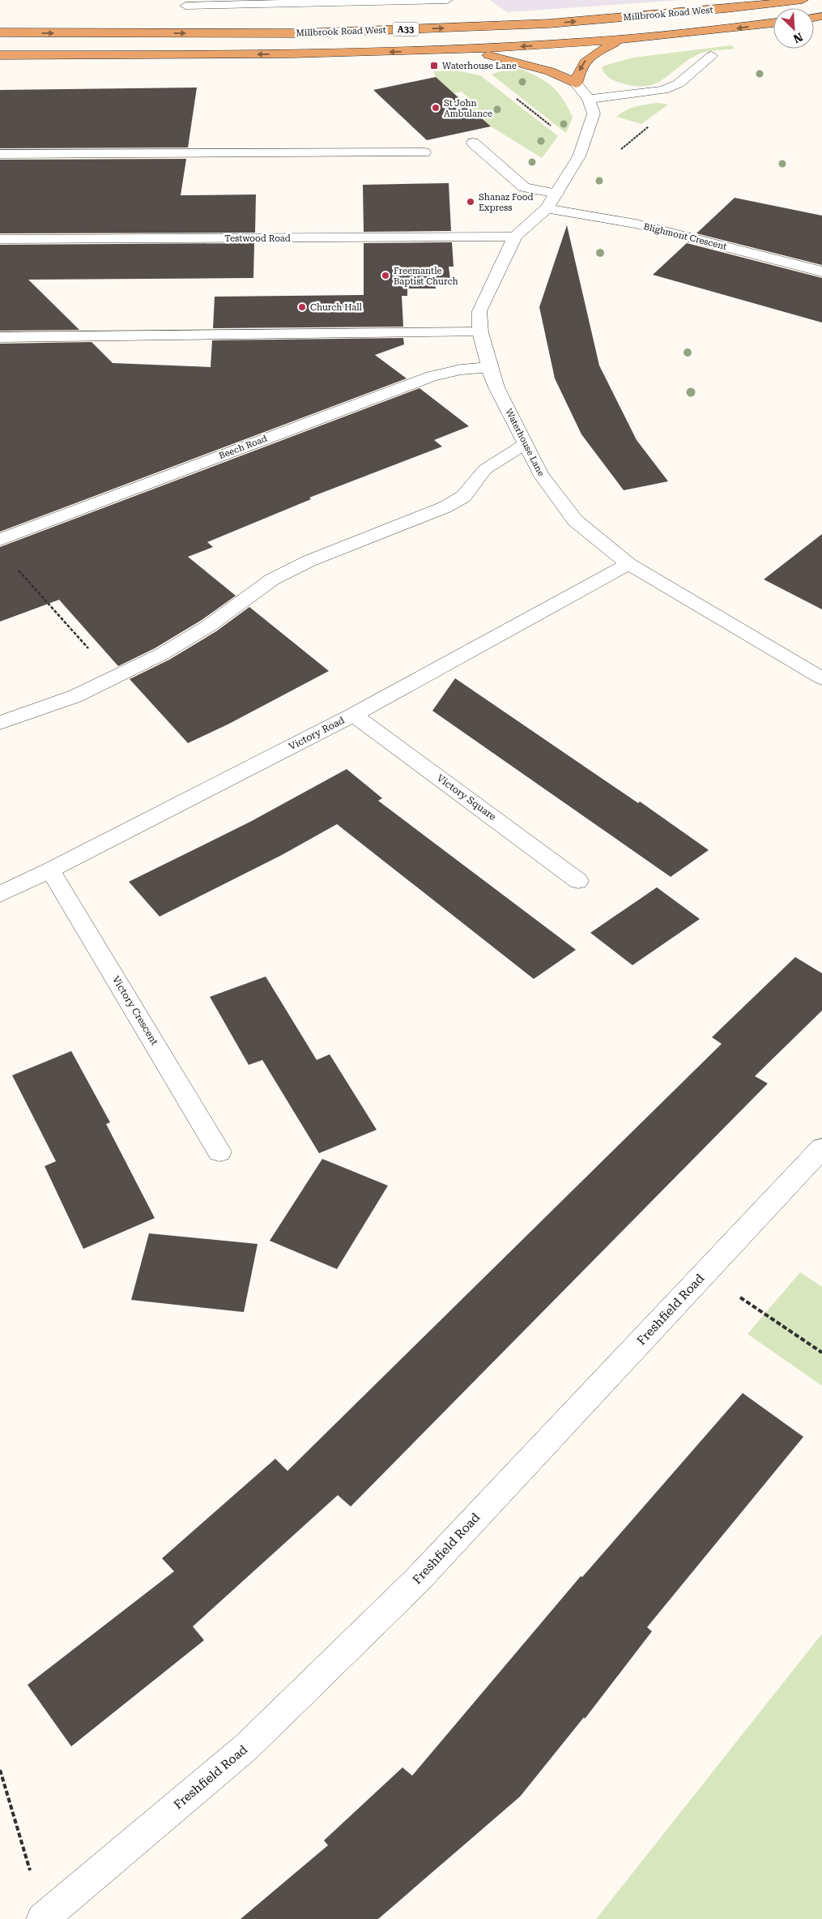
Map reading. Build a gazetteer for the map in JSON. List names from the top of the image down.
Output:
{
  "streets": {
    "highway": ["Millbrook Road West", "A33"],
    "street": [
      "Blighmont Crescent",
      "Testwood Road",
      "Waterhouse Lane",
      "Beech Road",
      "Victory Road",
      "Victory Square",
      "Victory Crescent",
      "Freshfield Road"
    ]
  },
  "crossings": [
    ["Blighmont Crescent", "Waterhouse Lane"],
    ["Testwood Road", "Waterhouse Lane"],
    ["Waterhouse Lane", "Beech Road"],
    ["Waterhouse Lane", "Victory Road"],
    ["Victory Road", "Victory Square"],
    ["Victory Road", "Victory Crescent"]
  ],
  "places": {
    "transit": ["Waterhouse Lane"],
    "other": [
      "St John Ambulance",
      "Shanaz Food Express",
      "Freemantle Baptist Church",
      "Church Hall"
    ]
  },
  "north": "bottom right"
}
